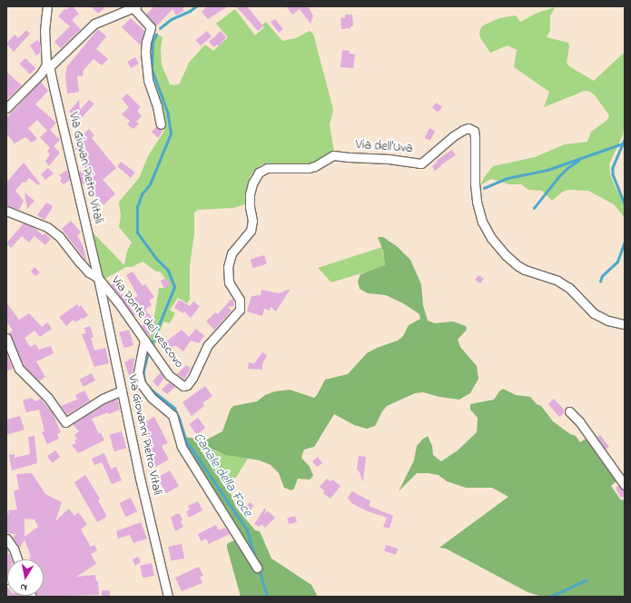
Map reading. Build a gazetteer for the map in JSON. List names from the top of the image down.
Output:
{
  "streets": {
    "street": [
      "Via dell'Uva",
      "Via Giovan Pietro Vitali",
      "Via Ponte del vescovo",
      "Via Giovanni Pietro Vitali"
    ]
  },
  "crossings": [
    ["Via dell'Uva", "Via Ponte del vescovo"],
    ["Via Giovan Pietro Vitali", "Via Ponte del vescovo"],
    ["Via Giovan Pietro Vitali", "Via Giovanni Pietro Vitali"],
    ["Via Ponte del vescovo", "Via Giovanni Pietro Vitali"]
  ],
  "water": ["Canale della Foce"],
  "north": "bottom"
}
